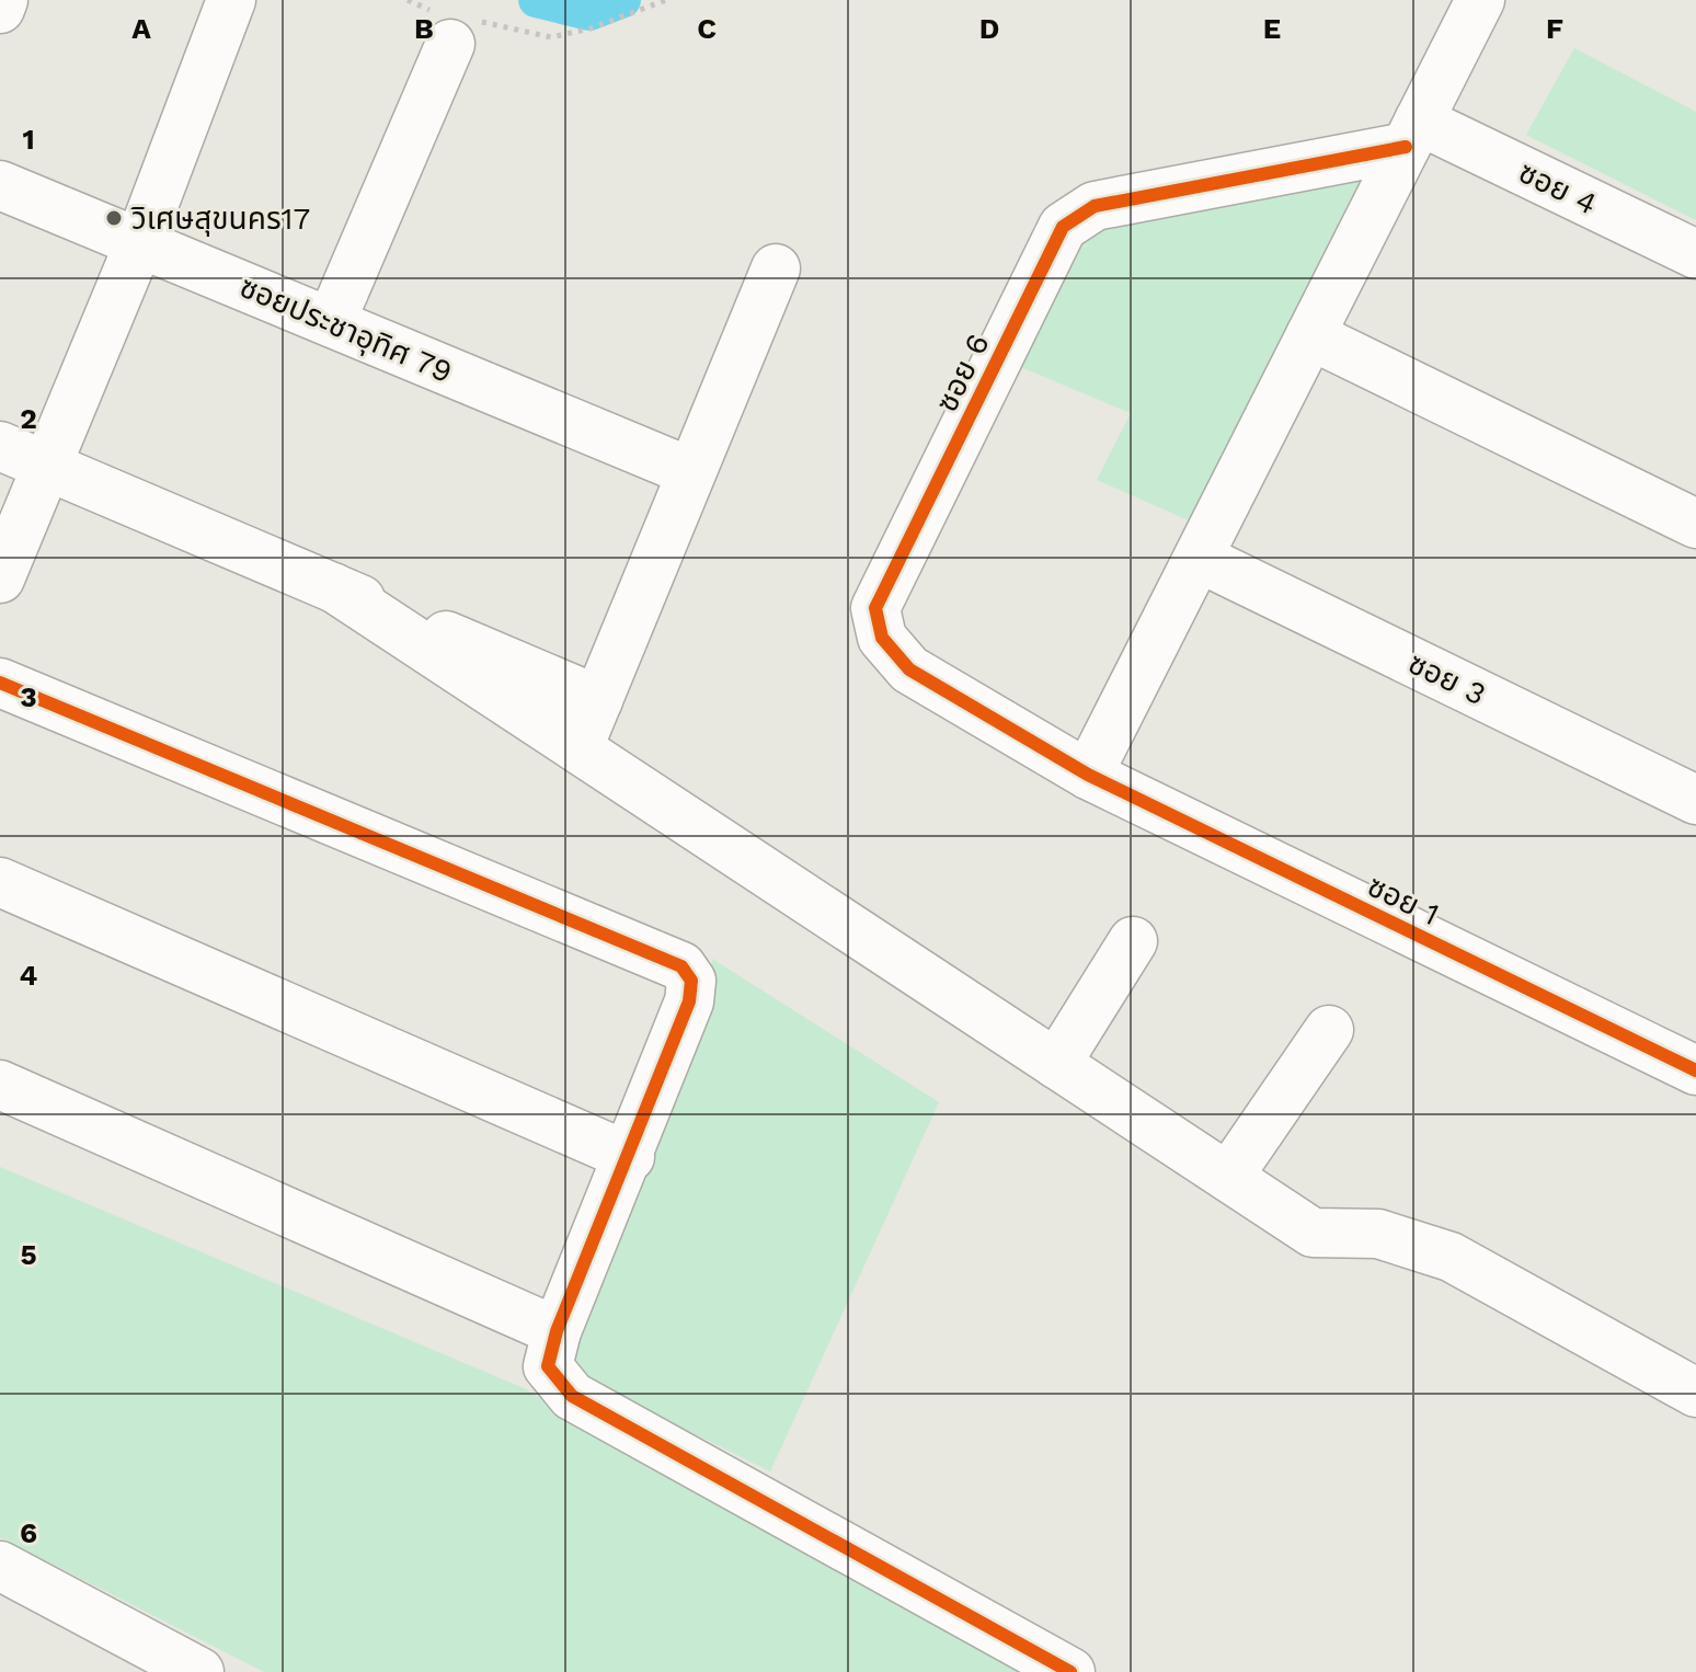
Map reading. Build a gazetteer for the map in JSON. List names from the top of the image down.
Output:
{
  "streets": {
    "street": [
      "ซอย 4",
      "ซอยประชาอุทิศ 79",
      "ซอย 6",
      "ซอย 3",
      "ซอย 1"
    ]
  },
  "crossings": [
    ["ซอย 4", "ซอย 6"],
    ["ซอย 6", "ซอย 1"]
  ],
  "places": ["วิเศษสุขนคร17"],
  "grid": {
    "columns": [
      "A",
      "B",
      "C",
      "D",
      "E",
      "F"
    ],
    "rows": [
      "1",
      "2",
      "3",
      "4",
      "5",
      "6"
    ]
  }
}
